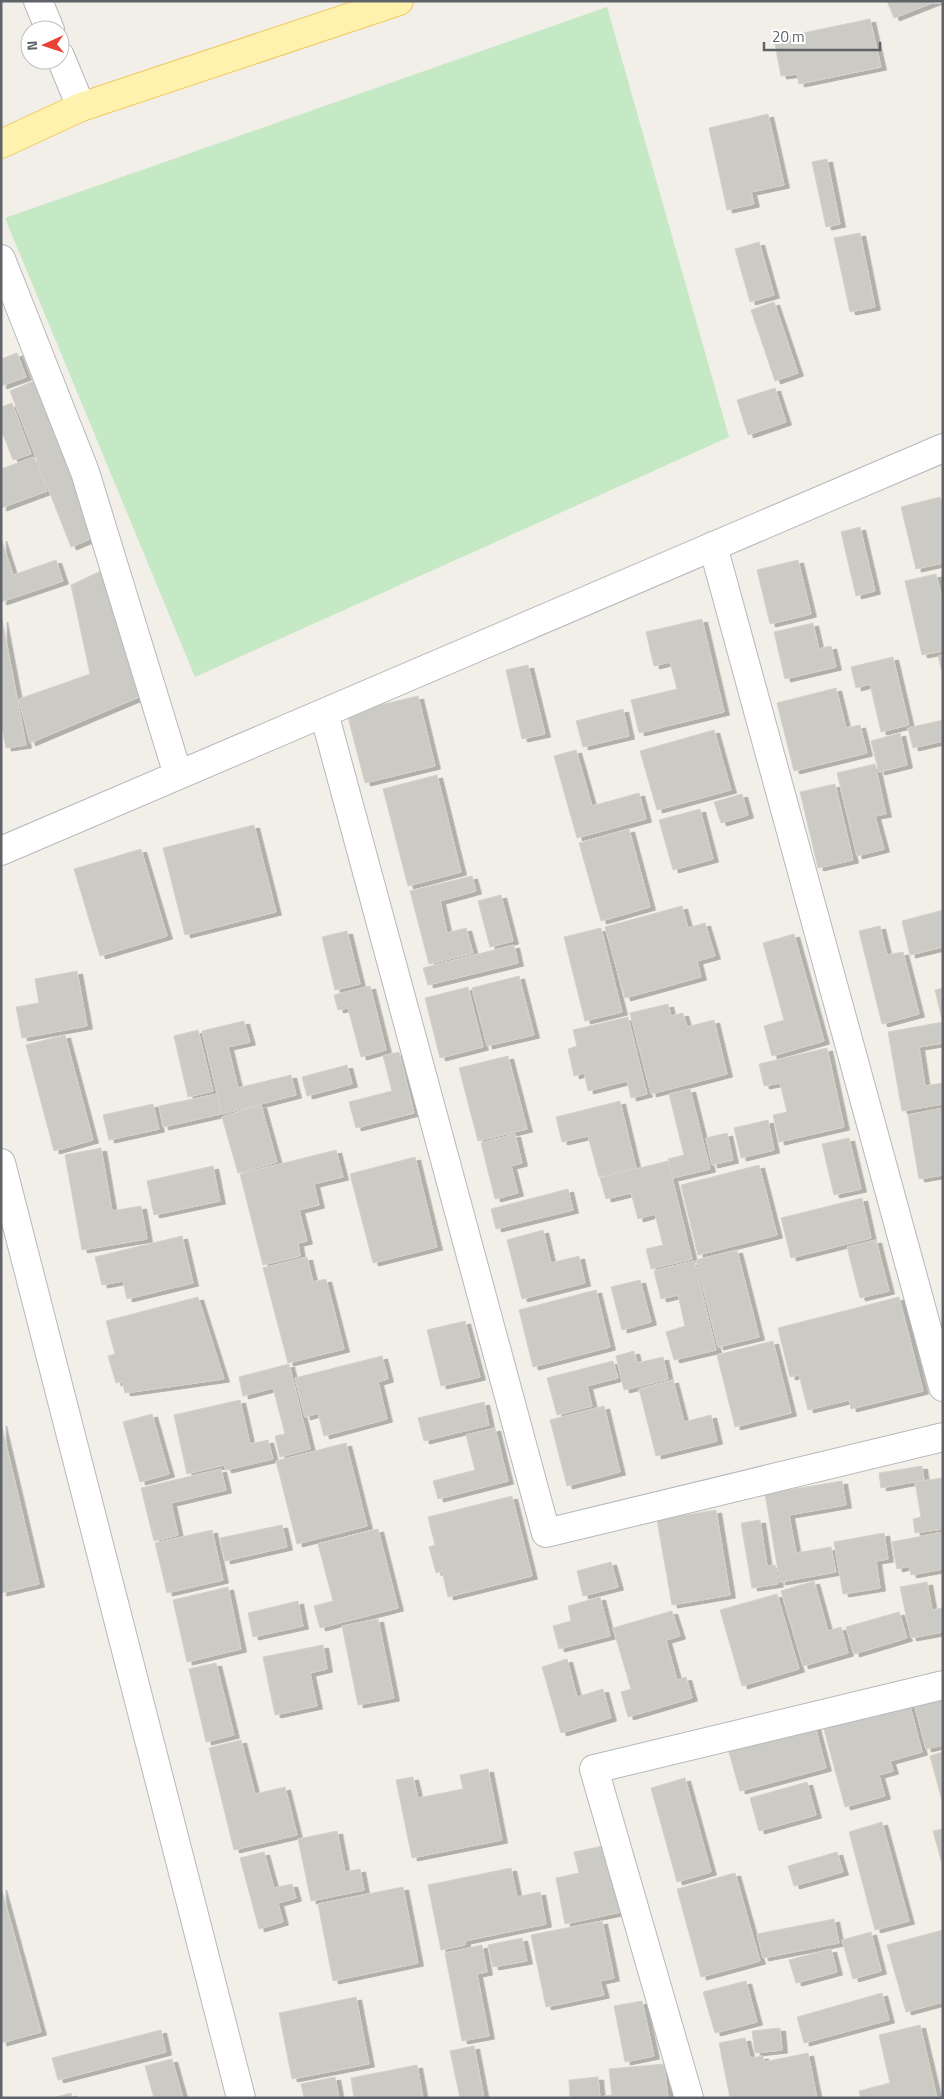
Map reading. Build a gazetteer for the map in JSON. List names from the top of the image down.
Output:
{
  "scale_bar": "20 m",
  "north": "left"
}
